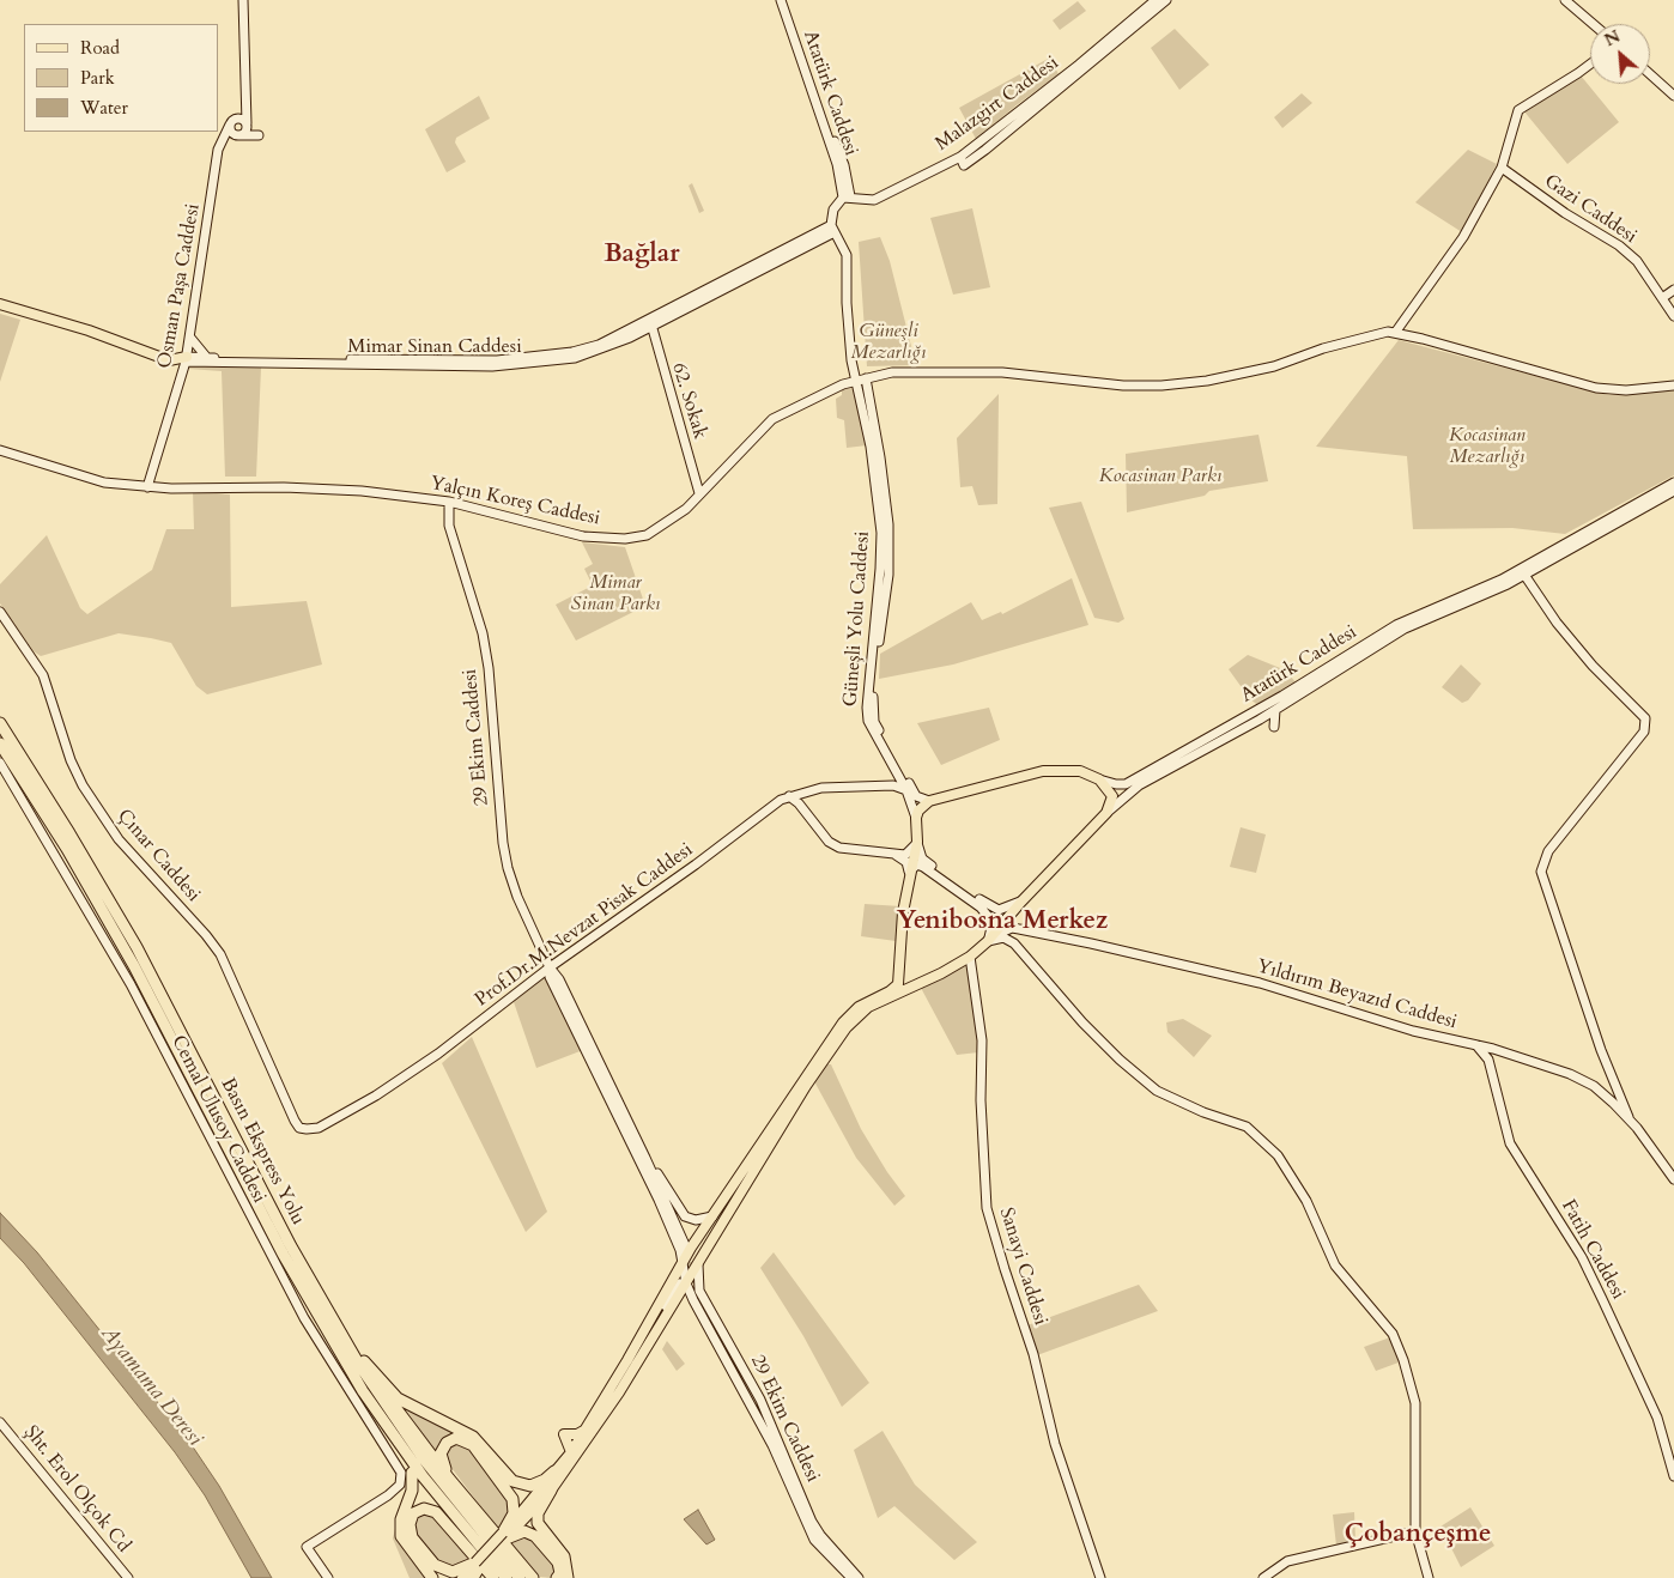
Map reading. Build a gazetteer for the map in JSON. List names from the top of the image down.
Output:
{
  "streets": {
    "highway": ["Basın Ekspress Yolu"],
    "main road": [
      "Atatürk Caddesi",
      "Malazgirt Caddesi",
      "Gazi Caddesi",
      "Osman Paşa Caddesi",
      "Mimar Sinan Caddesi",
      "62. Sokak",
      "Yalçın Koreş Caddesi",
      "Güneşli Yolu Caddesi",
      "29 Ekim Caddesi",
      "Çınar Caddesi",
      "Prof.Dr.M.Nevzat Pisak Caddesi",
      "Yıldırım Beyazıd Caddesi",
      "Cemal Ulusoy Caddesi",
      "Fatih Caddesi",
      "Sanayi Caddesi",
      "Şht. Erol Olçok Cd"
    ]
  },
  "crossings": [
    ["Atatürk Caddesi", "Malazgirt Caddesi"],
    ["Atatürk Caddesi", "Güneşli Yolu Caddesi"],
    ["Osman Paşa Caddesi", "Mimar Sinan Caddesi"],
    ["Osman Paşa Caddesi", "Yalçın Koreş Caddesi"],
    ["Mimar Sinan Caddesi", "62. Sokak"],
    ["Mimar Sinan Caddesi", "Güneşli Yolu Caddesi"],
    ["62. Sokak", "Yalçın Koreş Caddesi"],
    ["Yalçın Koreş Caddesi", "Güneşli Yolu Caddesi"],
    ["Yalçın Koreş Caddesi", "29 Ekim Caddesi"],
    ["Güneşli Yolu Caddesi", "Prof.Dr.M.Nevzat Pisak Caddesi"],
    ["29 Ekim Caddesi", "Prof.Dr.M.Nevzat Pisak Caddesi"],
    ["Çınar Caddesi", "Prof.Dr.M.Nevzat Pisak Caddesi"],
    ["Yıldırım Beyazıd Caddesi", "Fatih Caddesi"]
  ],
  "districts": ["Bağlar", "Yenibosna Merkez", "Çobançeşme"],
  "water": ["Ayamama Deresi"],
  "parks": [
    "Güneşli Mezarlığı",
    "Kocasinan Mezarlığı",
    "Kocasinan Parkı",
    "Mimar Sinan Parkı"
  ],
  "legend": ["Road", "Park", "Water"],
  "north": "top left"
}
